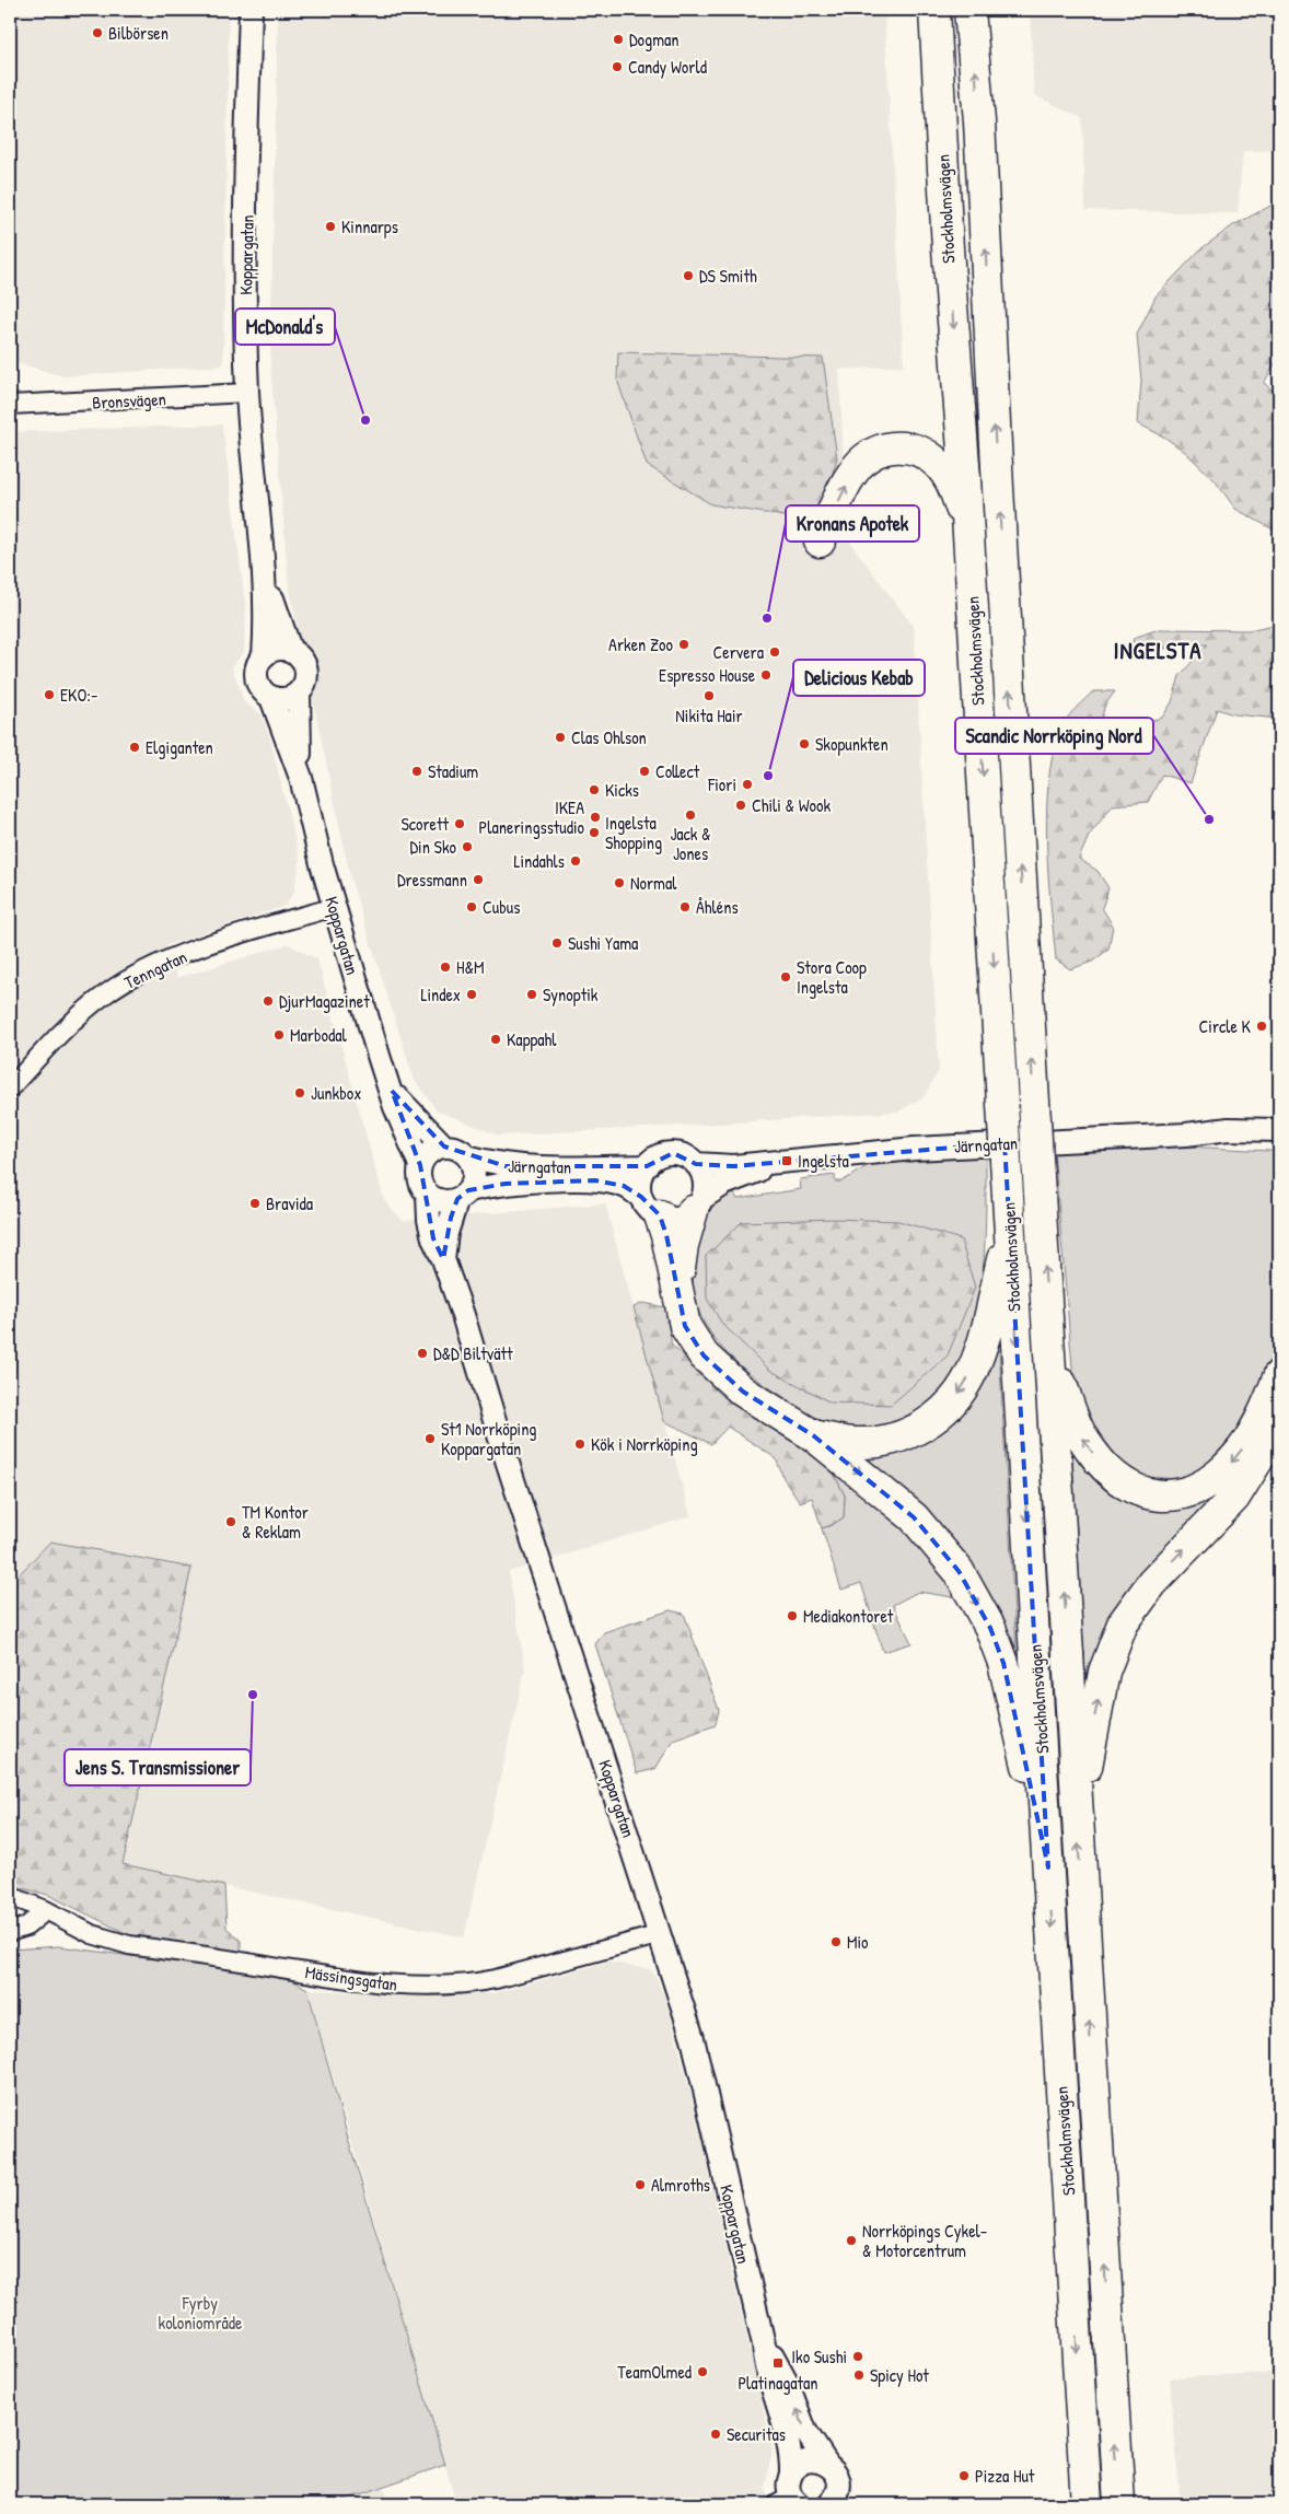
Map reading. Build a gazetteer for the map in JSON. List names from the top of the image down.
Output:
{
  "streets": {
    "highway": ["Stockholmsvägen"],
    "street": [
      "Koppargatan",
      "Bronsvägen",
      "Tenngatan",
      "Järngatan",
      "Mässingsgatan"
    ]
  },
  "crossings": [
    ["Koppargatan", "Bronsvägen"],
    ["Koppargatan", "Tenngatan"],
    ["Koppargatan", "Järngatan"],
    ["Koppargatan", "Mässingsgatan"]
  ],
  "districts": ["INGELSTA"],
  "parks": ["Fyrby koloniområde"],
  "places": {
    "other": [
      "Bilbörsen",
      "Dogman",
      "Candy World",
      "Kinnarps",
      "DS Smith",
      "McDonald's",
      "Kronans Apotek",
      "Arken Zoo",
      "Cervera",
      "Espresso House",
      "EKO:-",
      "Nikita Hair",
      "Clas Ohlson",
      "Skopunkten",
      "Elgiganten",
      "Stadium",
      "Collect",
      "Delicious Kebab",
      "Fiori",
      "Kicks",
      "Chili & Wook",
      "Jack & Jones",
      "IKEA Planeringsstudio",
      "Scandic Norrköping Nord",
      "Scorett",
      "Ingelsta Shopping",
      "Din Sko",
      "Lindahls",
      "Dressmann",
      "Normal",
      "Cubus",
      "Åhléns",
      "Sushi Yama",
      "H&M",
      "Stora Coop Ingelsta",
      "Lindex",
      "Synoptik",
      "DjurMagazinet",
      "Circle K",
      "Marbodal",
      "Kappahl",
      "Junkbox",
      "Bravida",
      "D&D Biltvätt",
      "St1 Norrköping Koppargatan",
      "Kök i Norrköping",
      "TM Kontor & Reklam",
      "Mediakontoret",
      "Jens S. Transmissioner",
      "Mio",
      "Almroths",
      "Norrköpings Cykel- & Motorcentrum",
      "Iko Sushi",
      "TeamOlmed",
      "Spicy Hot",
      "Securitas",
      "Pizza Hut"
    ],
    "transit": ["Ingelsta", "Platinagatan"]
  }
}
